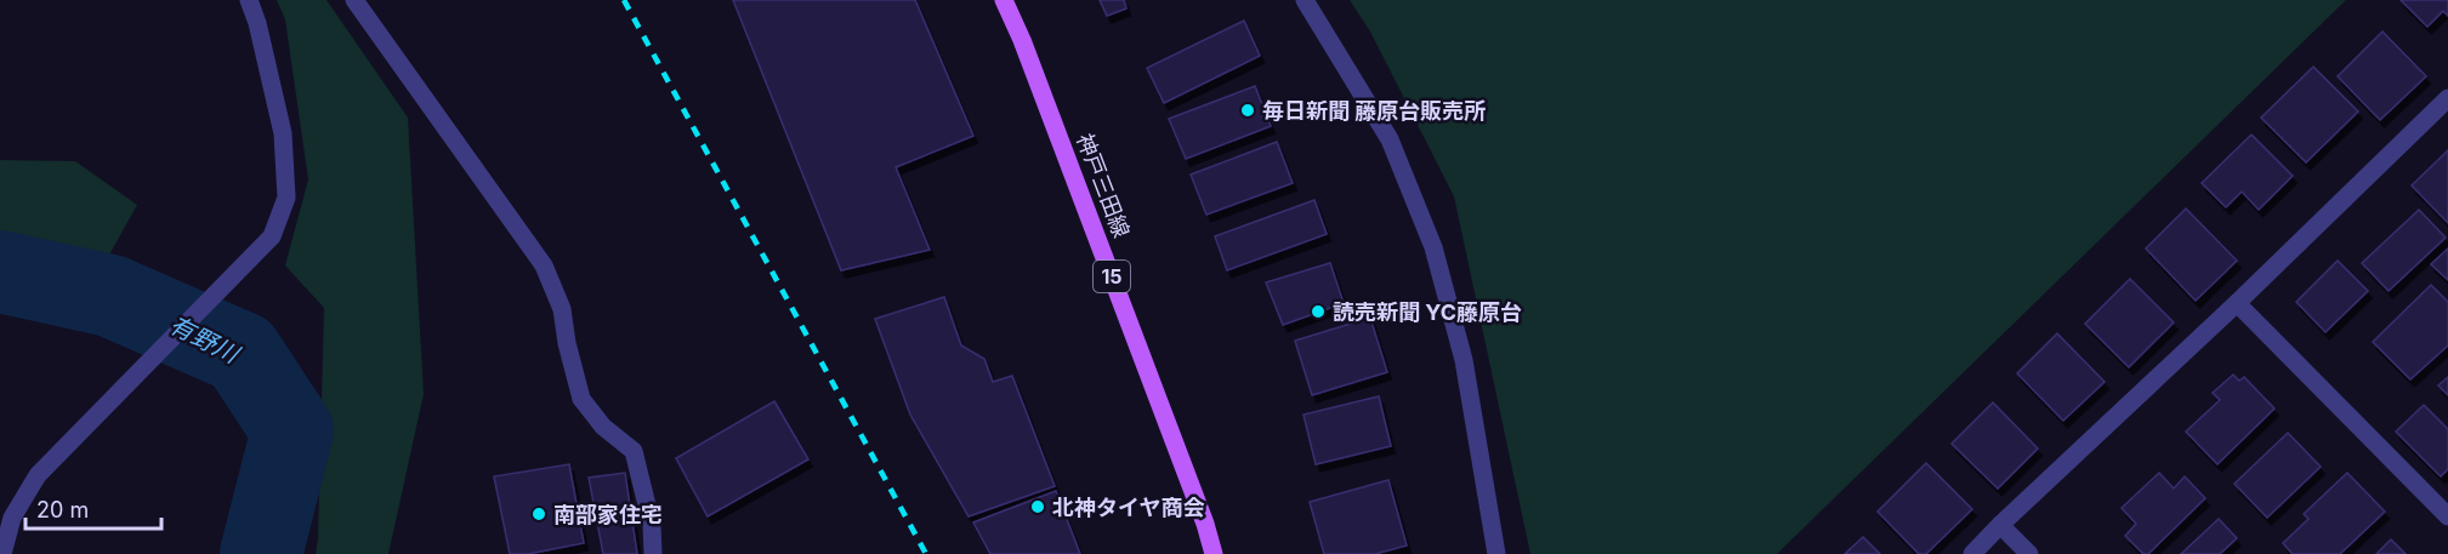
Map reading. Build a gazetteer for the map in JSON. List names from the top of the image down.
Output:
{
  "streets": {
    "main road": ["神戸三田線", "15"]
  },
  "water": ["有野川"],
  "places": [
    "毎日新聞 藤原台販売所",
    "読売新聞 YC藤原台",
    "北神タイヤ商会",
    "南部家住宅"
  ],
  "scale_bar": "20 m"
}
